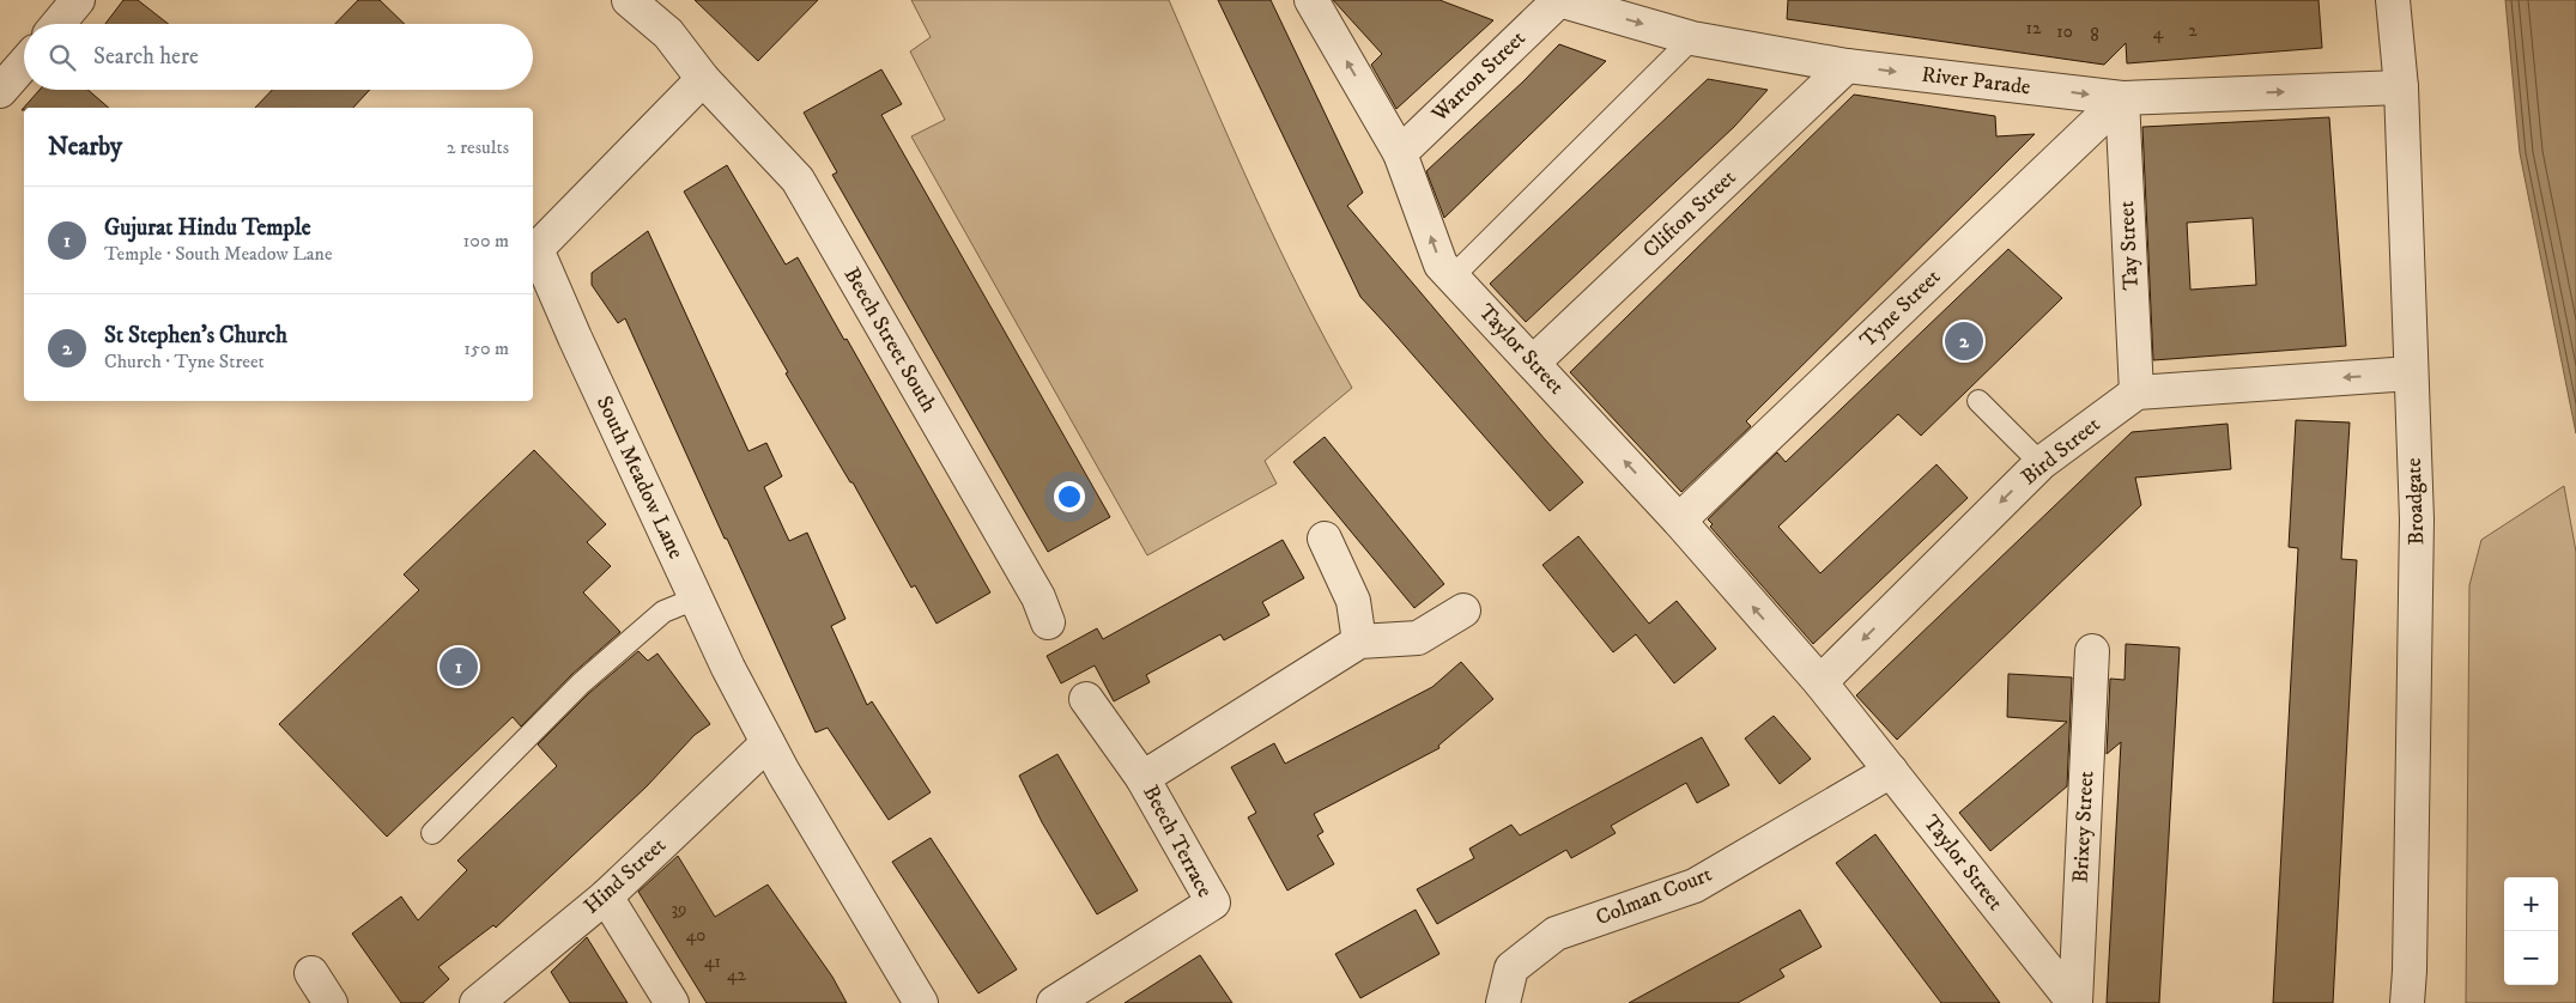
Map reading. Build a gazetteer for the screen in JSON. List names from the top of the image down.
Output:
{
  "streets": {
    "street": [
      "Warton Street",
      "River Parade",
      "Clifton Street",
      "Tay Street",
      "Tyne Street",
      "Beech Street South",
      "Taylor Street",
      "Bird Street",
      "South Meadow Lane",
      "Broadgate",
      "Brixey Street",
      "Beech Terrace",
      "Hind Street",
      "Colman Court"
    ]
  },
  "crossings": [
    ["Warton Street", "River Parade"],
    ["Warton Street", "Taylor Street"],
    ["River Parade", "Clifton Street"],
    ["River Parade", "Tay Street"],
    ["River Parade", "Tyne Street"],
    ["River Parade", "Broadgate"],
    ["Clifton Street", "Taylor Street"],
    ["Tay Street", "Tyne Street"],
    ["Tay Street", "Bird Street"],
    ["Tyne Street", "Taylor Street"],
    ["Beech Street South", "South Meadow Lane"],
    ["Taylor Street", "Bird Street"],
    ["Taylor Street", "Brixey Street"],
    ["Taylor Street", "Colman Court"],
    ["South Meadow Lane", "Hind Street"]
  ],
  "one_way": ["Taylor Street", "Bird Street"],
  "house_numbers": [
    "12",
    "2",
    "10",
    "4",
    "8",
    "39",
    "40",
    "41",
    "42"
  ],
  "page": {
    "search": "Search here",
    "heading": ["Nearby", "2 results"],
    "list": [
      {
        "mark": "1",
        "name": "Gujurat Hindu Temple",
        "note": "Temple · South Meadow Lane",
        "value": "100 m"
      },
      {
        "mark": "2",
        "name": "St Stephen's Church",
        "note": "Church · Tyne Street",
        "value": "150 m"
      }
    ],
    "pins": ["2", "1"],
    "map_buttons": ["+", "−"]
  }
}
